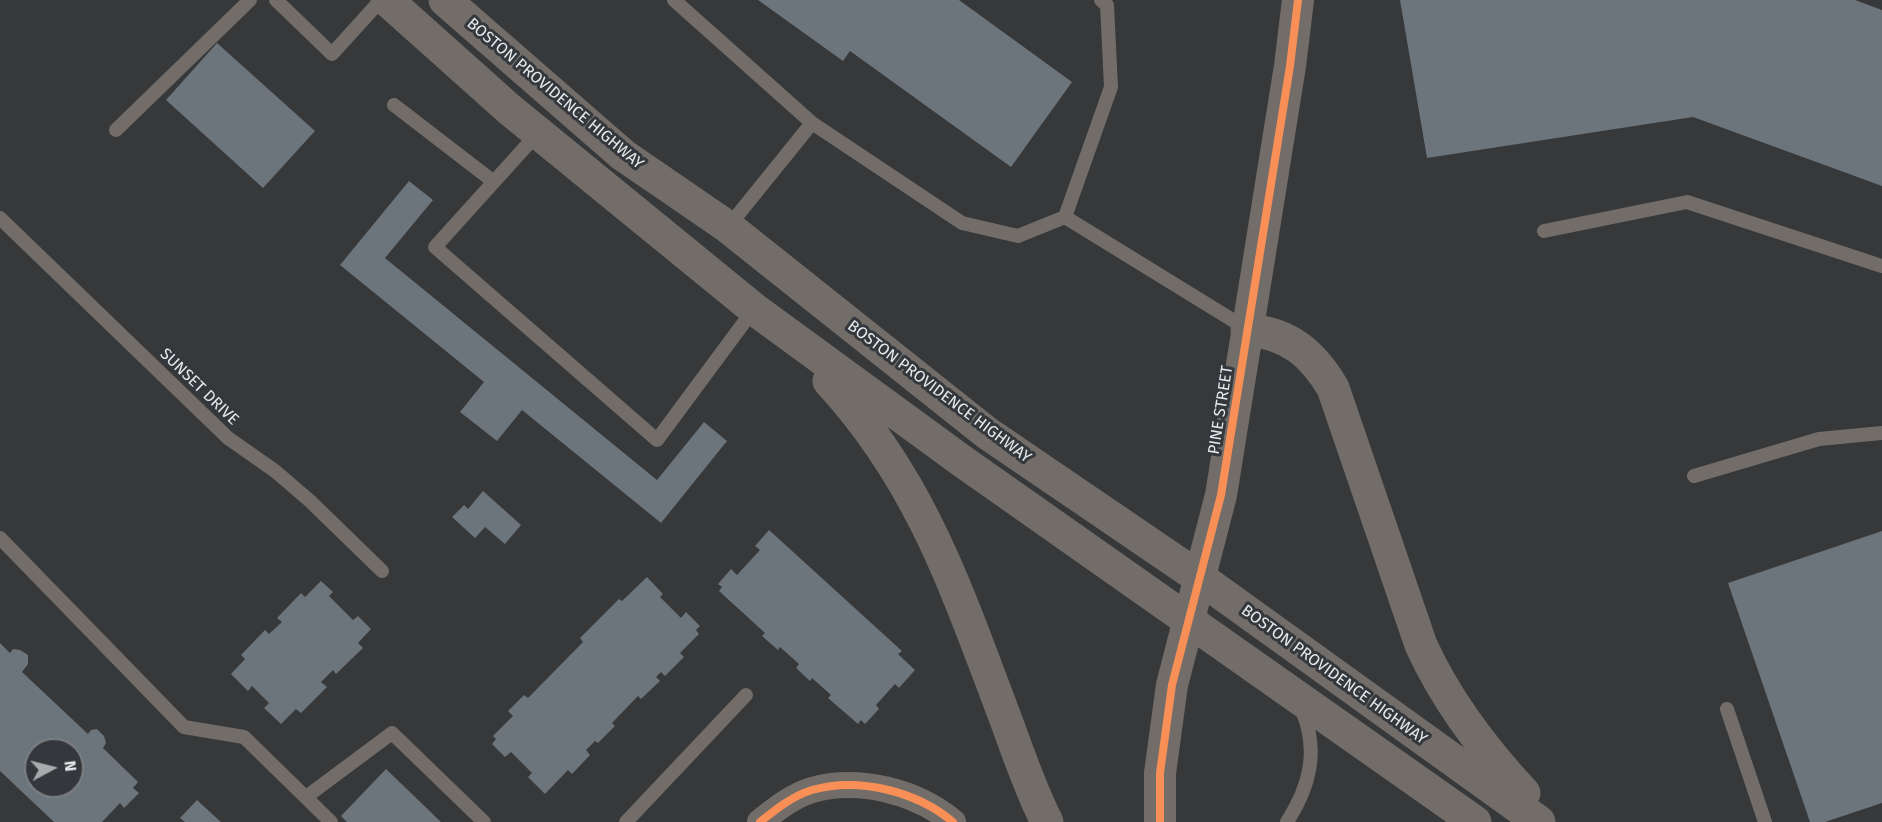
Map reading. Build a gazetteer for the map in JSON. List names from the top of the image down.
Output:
{
  "streets": {
    "main road": ["BOSTON PROVIDENCE HIGHWAY"],
    "street": ["PINE STREET"],
    "lane": ["SUNSET DRIVE"]
  },
  "crossings": [
    ["BOSTON PROVIDENCE HIGHWAY", "PINE STREET"]
  ],
  "north": "right"
}
